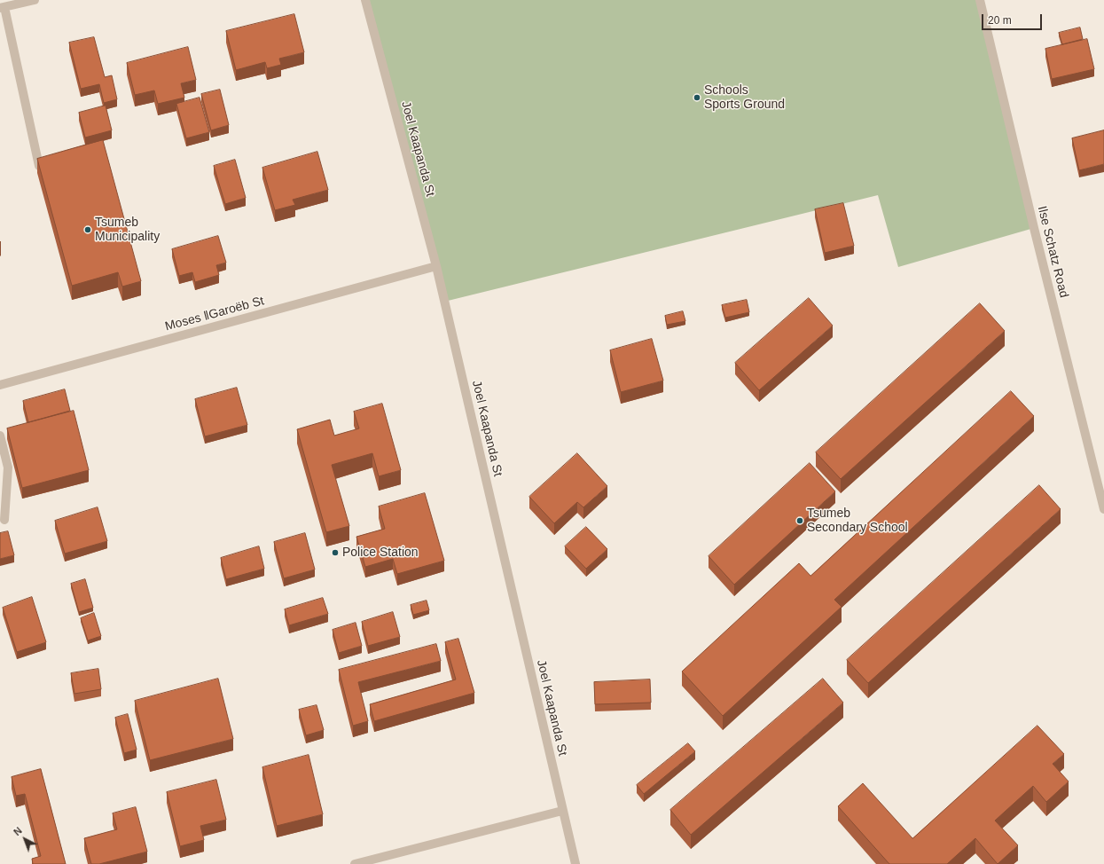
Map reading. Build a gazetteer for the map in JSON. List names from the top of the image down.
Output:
{
  "streets": {
    "street": ["Joel Kaapanda St", "Ilse Schatz Road", "Moses ǁGaroëb St"]
  },
  "crossings": [
    ["Joel Kaapanda St", "Moses ǁGaroëb St"]
  ],
  "places": [
    "Schools Sports Ground",
    "Tsumeb Municipality",
    "Tsumeb Secondary School",
    "Police Station"
  ],
  "scale_bar": "20 m",
  "north": "top left"
}
